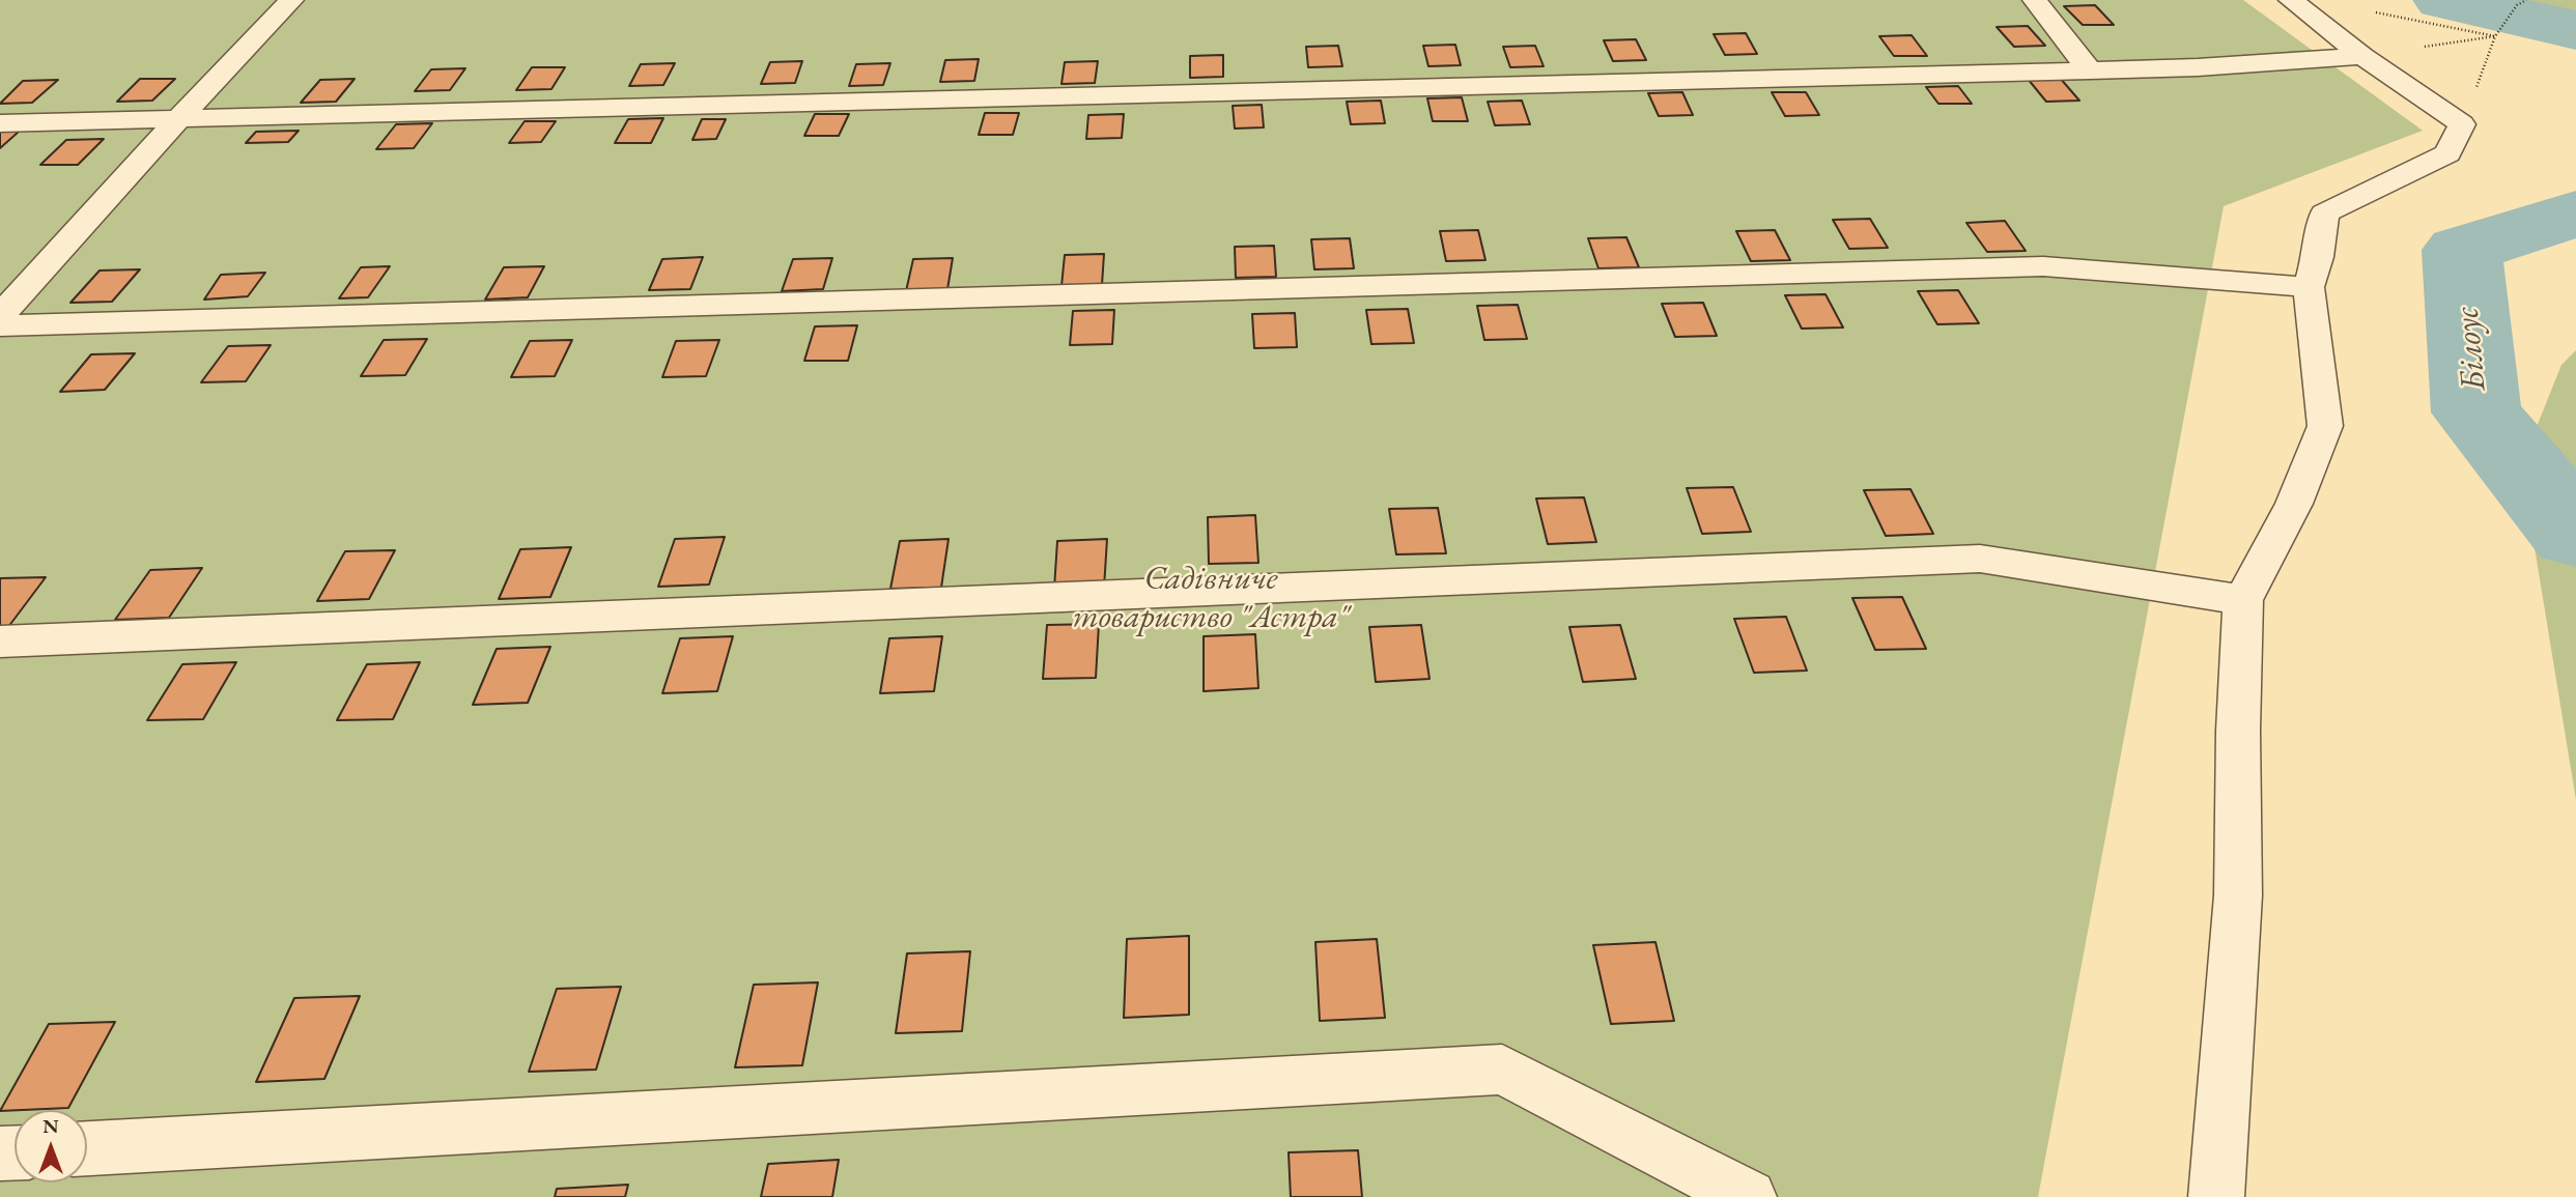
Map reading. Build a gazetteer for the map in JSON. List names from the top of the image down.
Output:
{
  "water": ["Білоус"],
  "parks": ["Садівниче товариство \"Астра\""],
  "north": "top"
}
